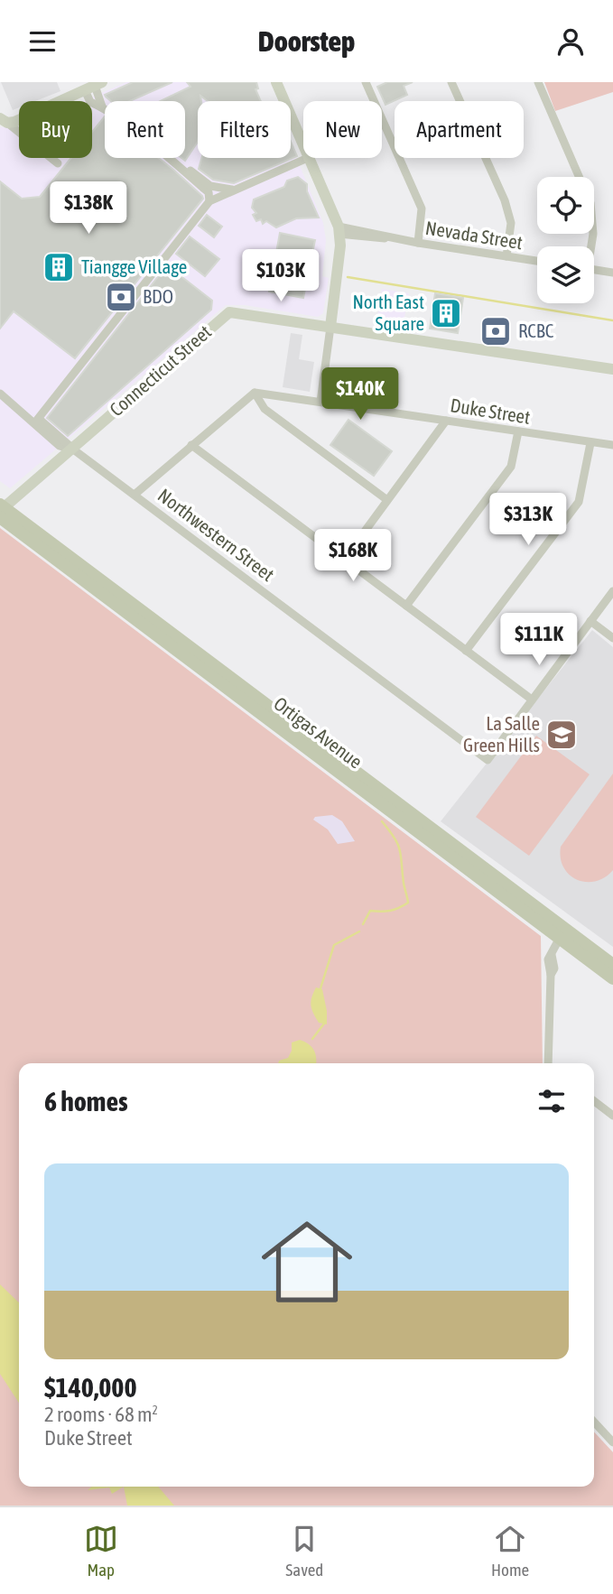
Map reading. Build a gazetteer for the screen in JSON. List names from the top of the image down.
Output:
{
  "streets": {
    "main road": ["Ortigas Avenue"],
    "street": [
      "Nevada Street",
      "Connecticut Street",
      "Duke Street",
      "Northwestern Street"
    ]
  },
  "crossings": [
    ["Connecticut Street", "Northwestern Street"],
    ["Connecticut Street", "Ortigas Avenue"]
  ],
  "places": {
    "building": ["Tiangge Village", "North East Square"],
    "bank": ["BDO", "RCBC"],
    "school or university": ["La Salle Green Hills"]
  },
  "page": {
    "header": "Doorstep",
    "chip": [
      "Buy",
      "Rent",
      "Filters",
      "New",
      "Apartment"
    ],
    "price": [
      "$138K",
      "$103K",
      "$140K",
      "$313K",
      "$168K",
      "$111K"
    ],
    "heading": "6 homes",
    "list": [
      {
        "name": "$140,000",
        "note": "2 rooms · 68 m² · Duke Street"
      }
    ],
    "tabs": ["Map", "Saved", "Home"]
  }
}
